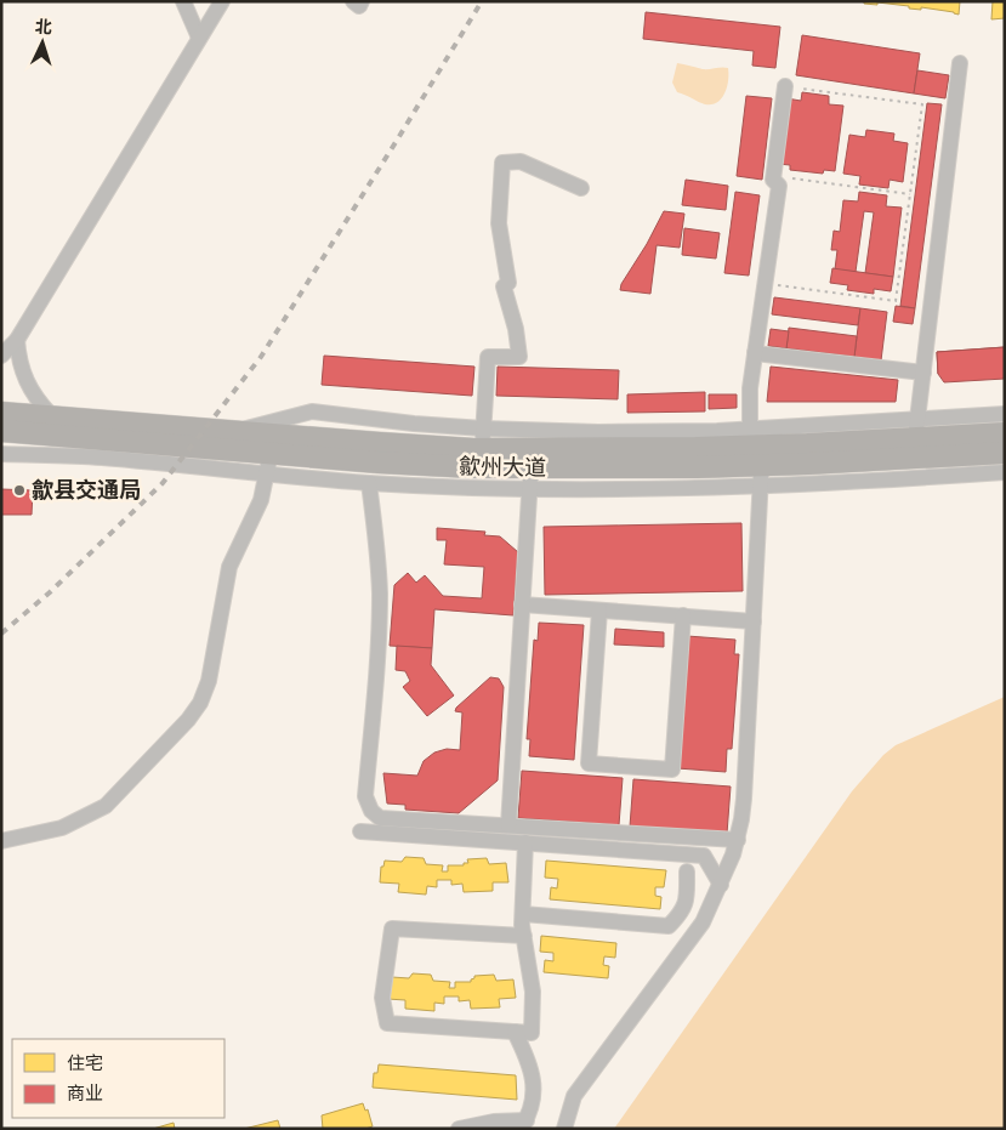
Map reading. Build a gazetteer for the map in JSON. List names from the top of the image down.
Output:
{
  "streets": {
    "highway": ["歙州大道"]
  },
  "places": ["歙县交通局"],
  "legend": ["住宅", "商业"],
  "north": "top"
}
